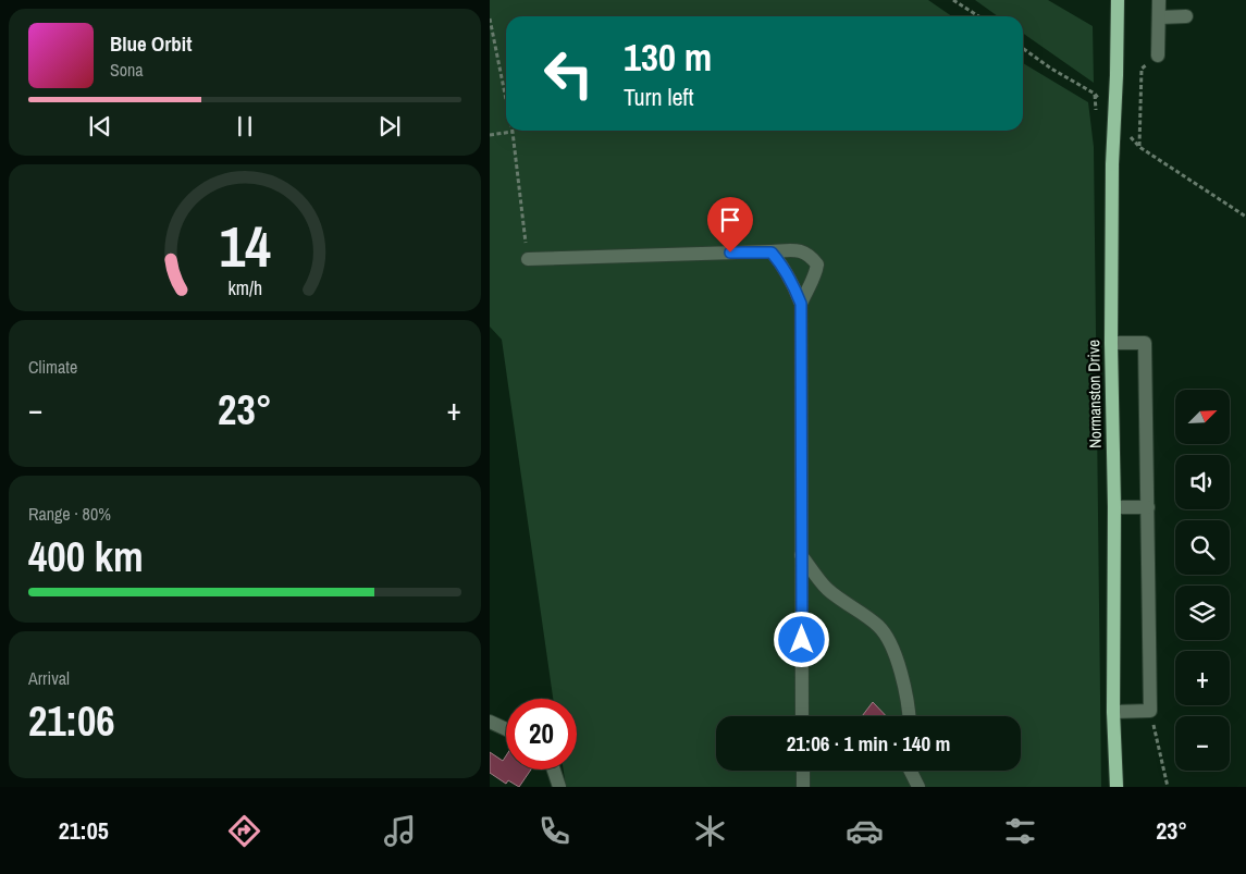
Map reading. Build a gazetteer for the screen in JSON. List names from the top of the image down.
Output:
{
  "streets": {
    "main road": ["Normanston Drive"]
  },
  "north": "top right",
  "page": {
    "turn": ["130 m", "Turn left"],
    "song": ["Blue Orbit", "Sona"],
    "tile": [
      "Climate",
      ["Range · 80%", "400 km"],
      ["Arrival", "21:06"]
    ],
    "heat": ["−", "23°", "+"],
    "map_buttons": ["+", "−"],
    "limit": "20",
    "trip": "21:06 · 1 min · 140 m",
    "tabs": ["21:05", "23°"],
    "gauge": ["14", "km/h"]
  }
}
